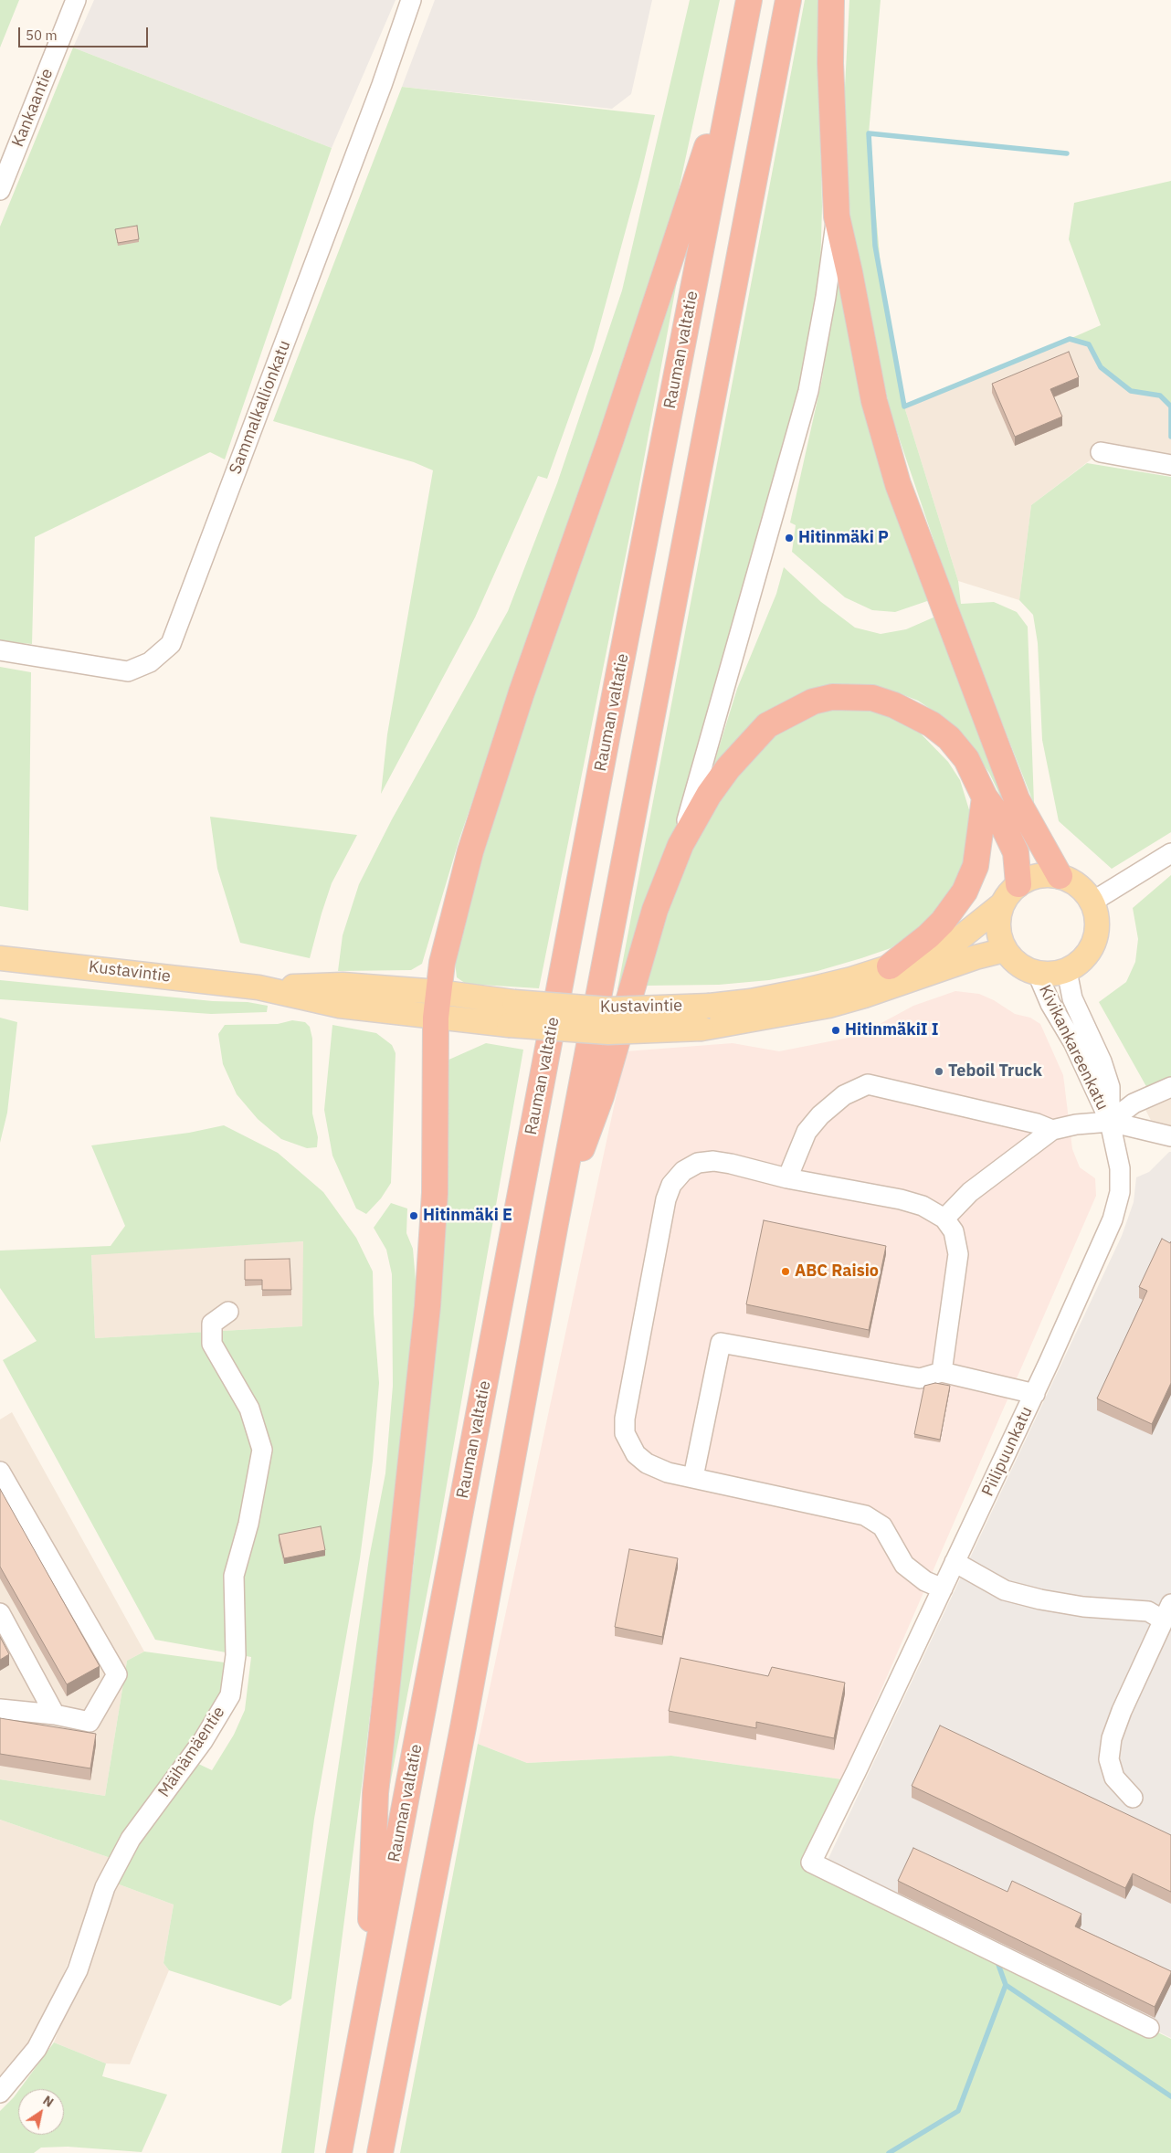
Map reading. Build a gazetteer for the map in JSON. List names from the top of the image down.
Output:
{
  "streets": {
    "highway": ["Rauman valtatie"],
    "main road": ["Kustavintie"],
    "street": [
      "Kankaantie",
      "Sammalkallionkatu",
      "Kivikankareenkatu",
      "Piilipuunkatu",
      "Mäihämäentie"
    ]
  },
  "crossings": [
    ["Kustavintie", "Kivikankareenkatu"],
    ["Kivikankareenkatu", "Piilipuunkatu"]
  ],
  "places": [
    "Hitinmäki P",
    "HitinmäkiI I",
    "Teboil Truck",
    "Hitinmäki E",
    "ABC Raisio"
  ],
  "scale_bar": "50 m",
  "north": "top right"
}
